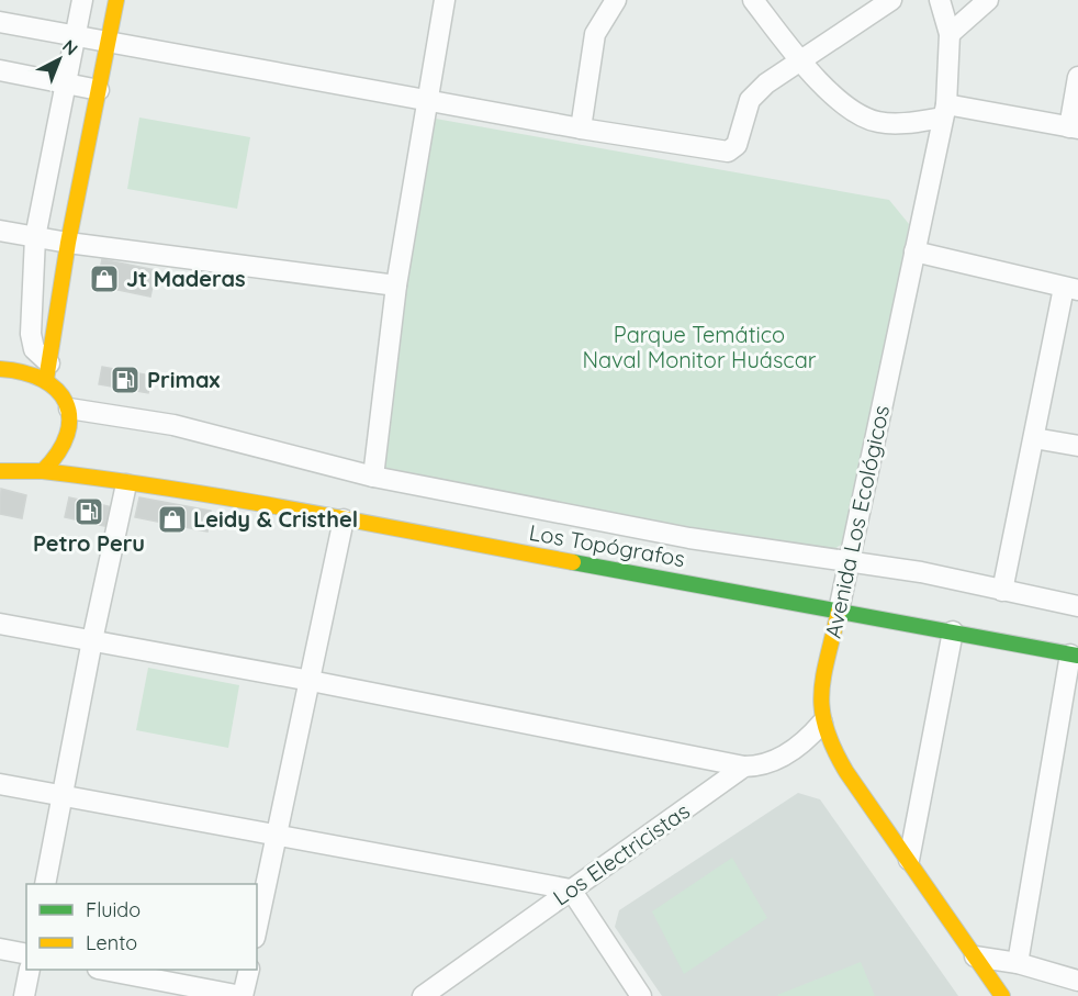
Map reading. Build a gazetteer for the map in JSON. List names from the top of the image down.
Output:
{
  "streets": {
    "main road": ["Avenida Los Ecológicos", "Los Topógrafos"],
    "street": ["Los Electricistas"]
  },
  "crossings": [
    ["Avenida Los Ecológicos", "Los Topógrafos"],
    ["Avenida Los Ecológicos", "Los Electricistas"]
  ],
  "parks": ["Parque Temático Naval Monitor Huáscar"],
  "places": {
    "shop": ["Jt Maderas", "Leidy & Cristhel"],
    "fuel station": ["Primax", "Petro Peru"]
  },
  "legend": ["Fluido", "Lento"],
  "north": "top right"
}
